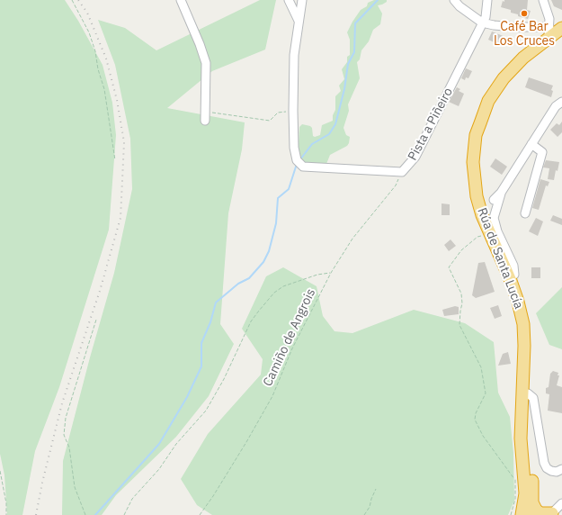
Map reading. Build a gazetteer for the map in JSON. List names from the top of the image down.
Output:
{
  "streets": {
    "highway": ["Rúa de Santa Lucía"],
    "street": ["Pista a Piñeiro"],
    "path": ["Camiño de Angrois"]
  },
  "crossings": [
    ["Pista a Piñeiro", "Camiño de Angrois"]
  ],
  "places": ["Café Bar Los Cruces"]
}
